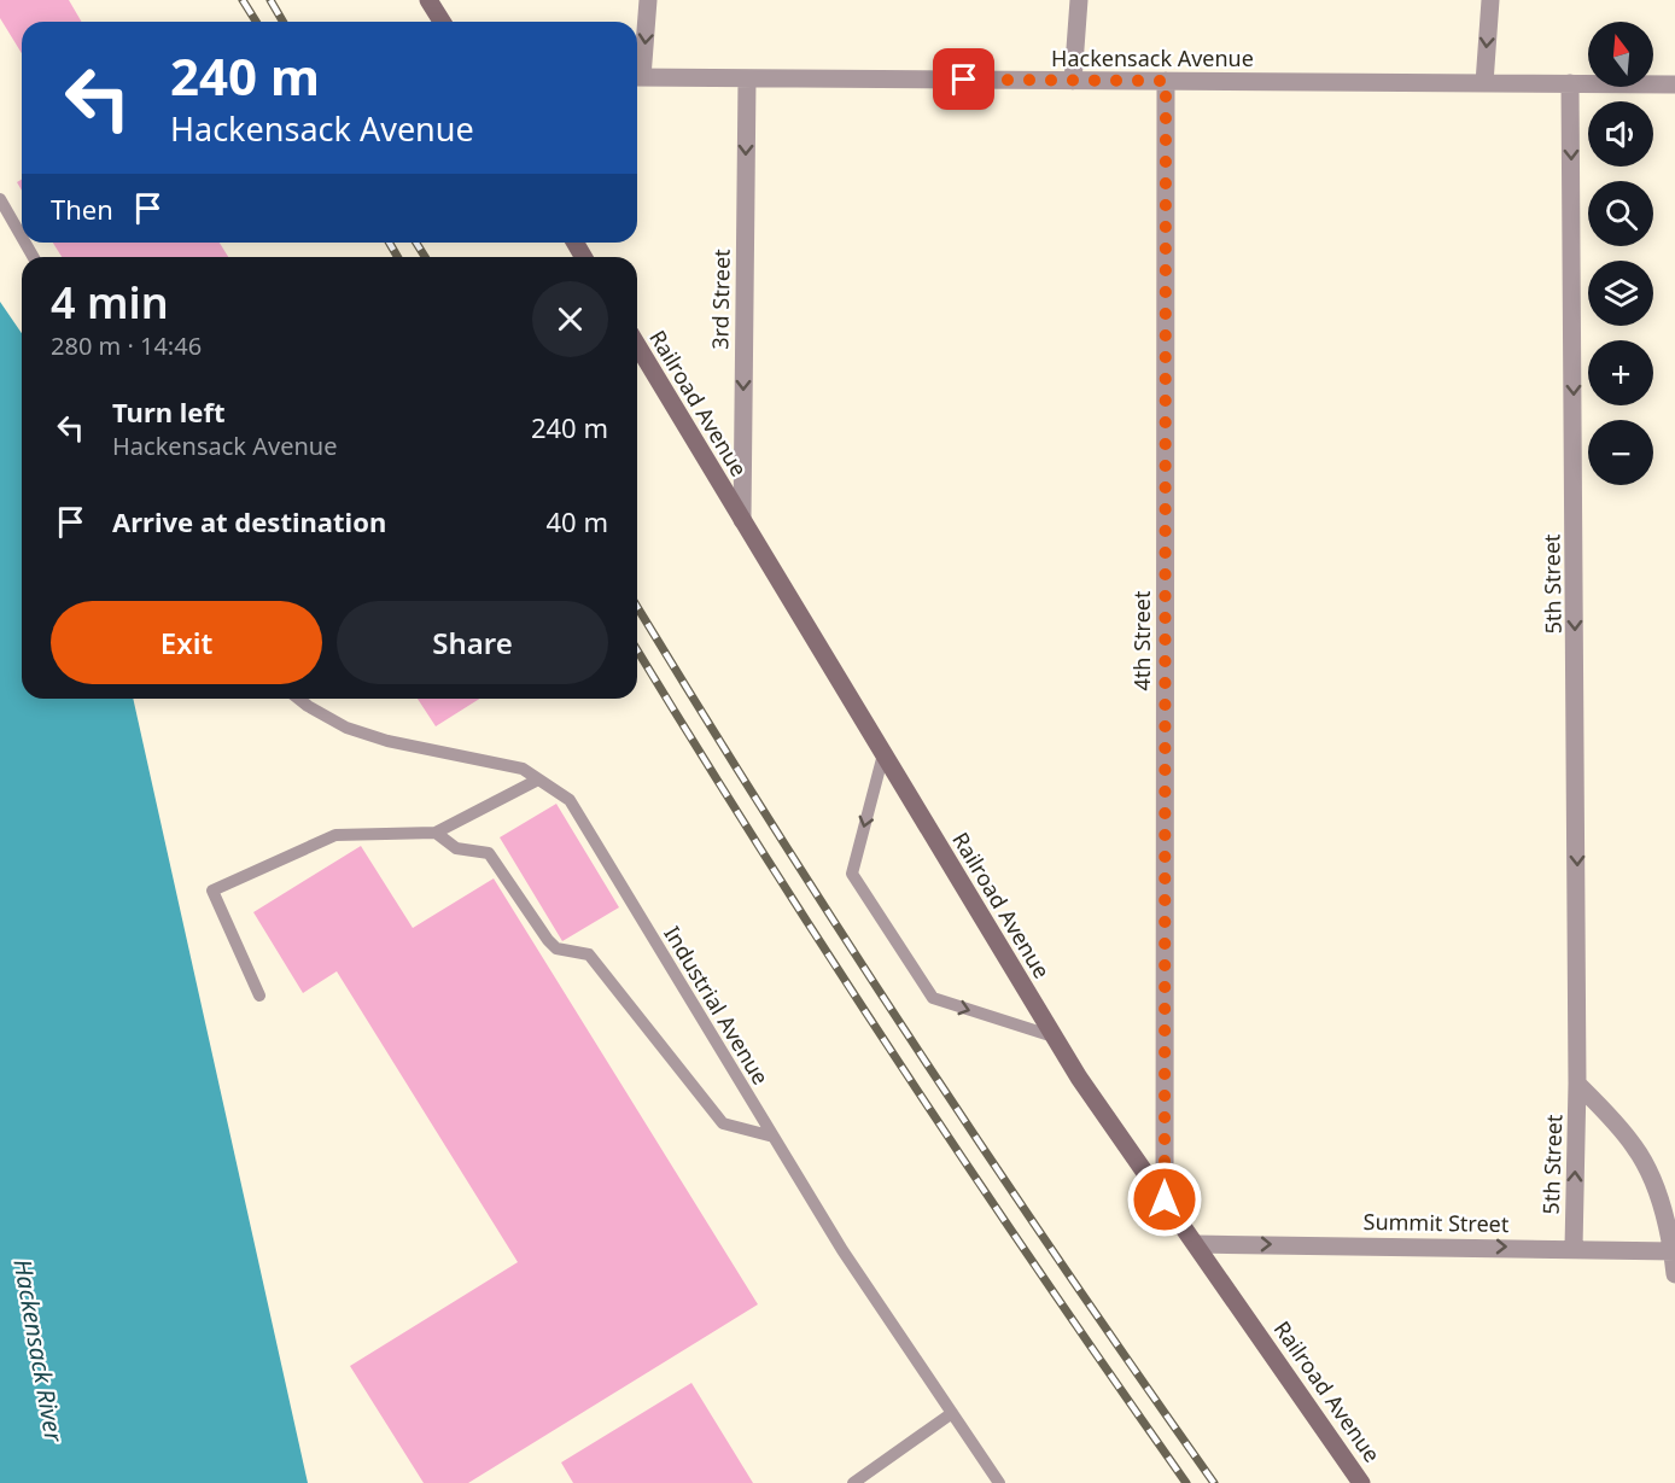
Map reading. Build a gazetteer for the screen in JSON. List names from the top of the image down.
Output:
{
  "streets": {
    "main road": ["Railroad Avenue"],
    "street": [
      "Hackensack Avenue",
      "3rd Street",
      "5th Street",
      "4th Street",
      "Summit Street"
    ],
    "lane": ["Industrial Avenue"]
  },
  "crossings": [
    ["Hackensack Avenue", "3rd Street"],
    ["Hackensack Avenue", "5th Street"],
    ["Hackensack Avenue", "4th Street"],
    ["3rd Street", "Railroad Avenue"],
    ["Railroad Avenue", "4th Street"],
    ["Railroad Avenue", "Summit Street"],
    ["5th Street", "Summit Street"]
  ],
  "one_way": ["3rd Street", "Summit Street"],
  "water": ["Hackensack River"],
  "north": "top",
  "page": {
    "map_buttons": ["+", "−"],
    "turn": ["240 m", "Hackensack Avenue"],
    "then": "Then",
    "heading": ["4 min", "280 m · 14:46"],
    "list": [
      {
        "name": "Turn left",
        "note": "Hackensack Avenue",
        "value": "240 m"
      },
      {
        "name": "Arrive at destination",
        "value": "40 m"
      }
    ],
    "buttons": ["Exit", "Share"]
  }
}
